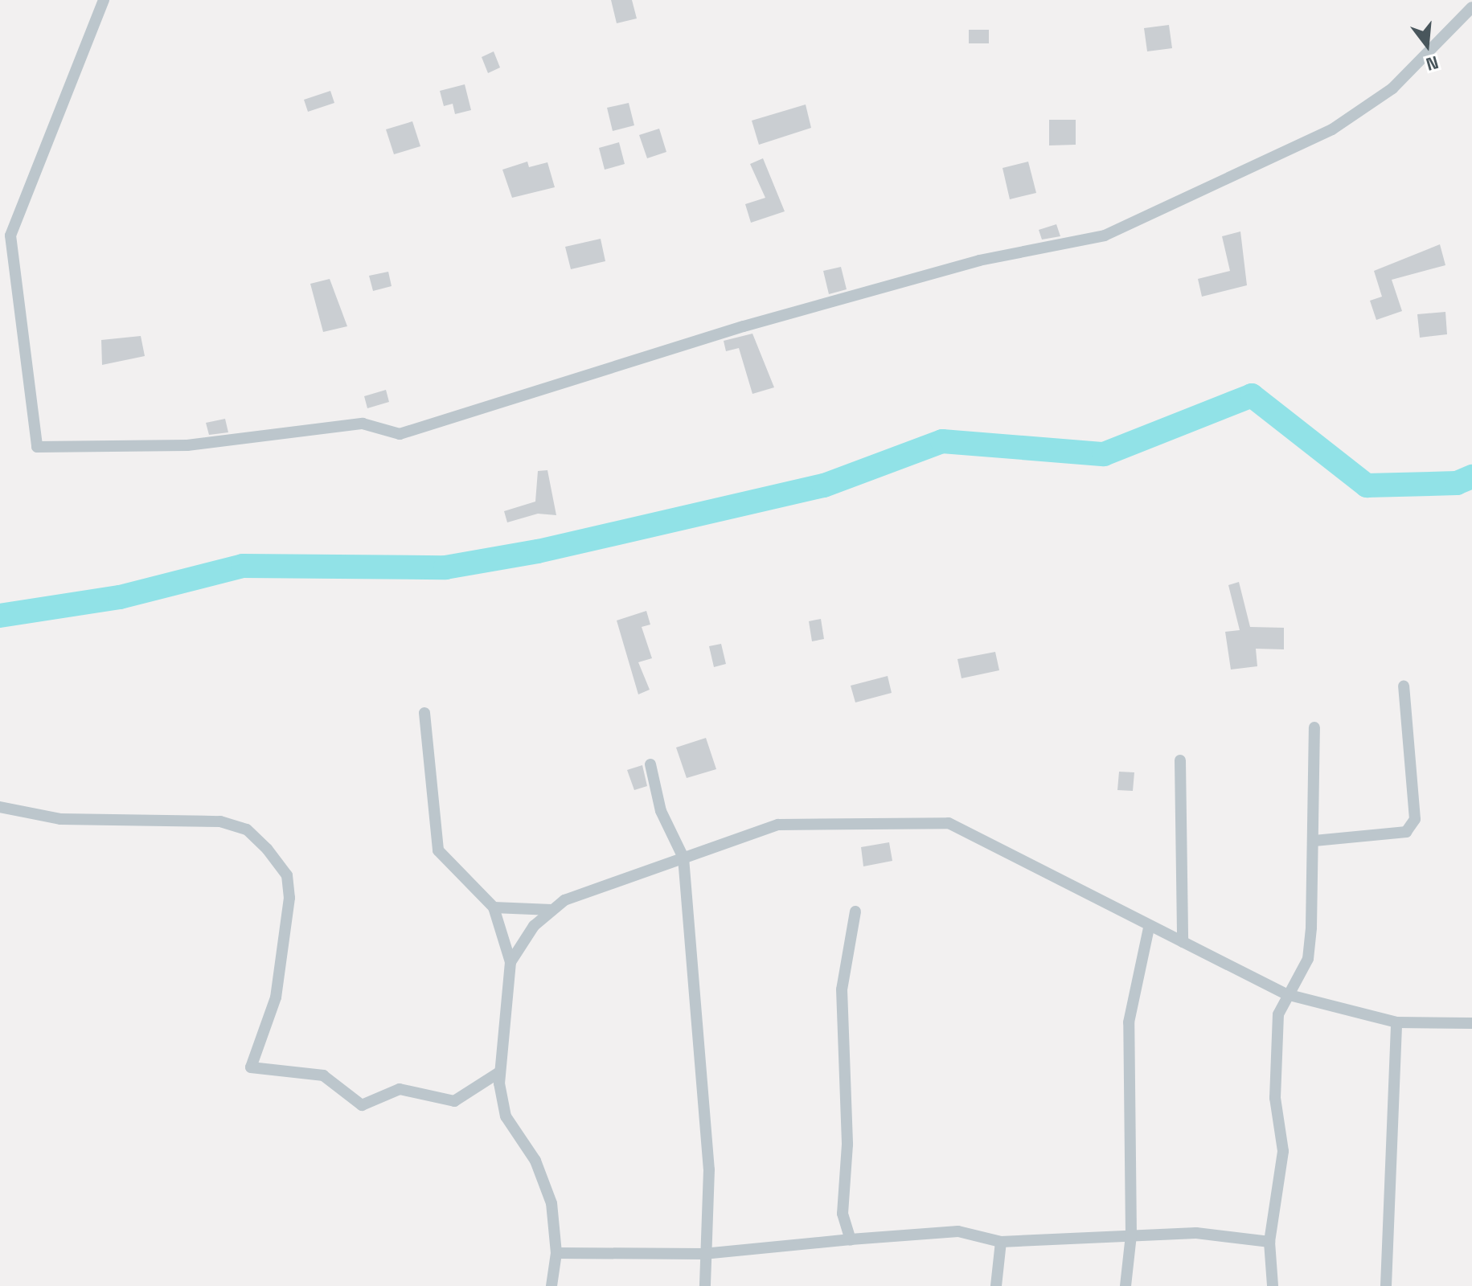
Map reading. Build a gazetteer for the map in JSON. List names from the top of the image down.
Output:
{
  "north": "bottom"
}
